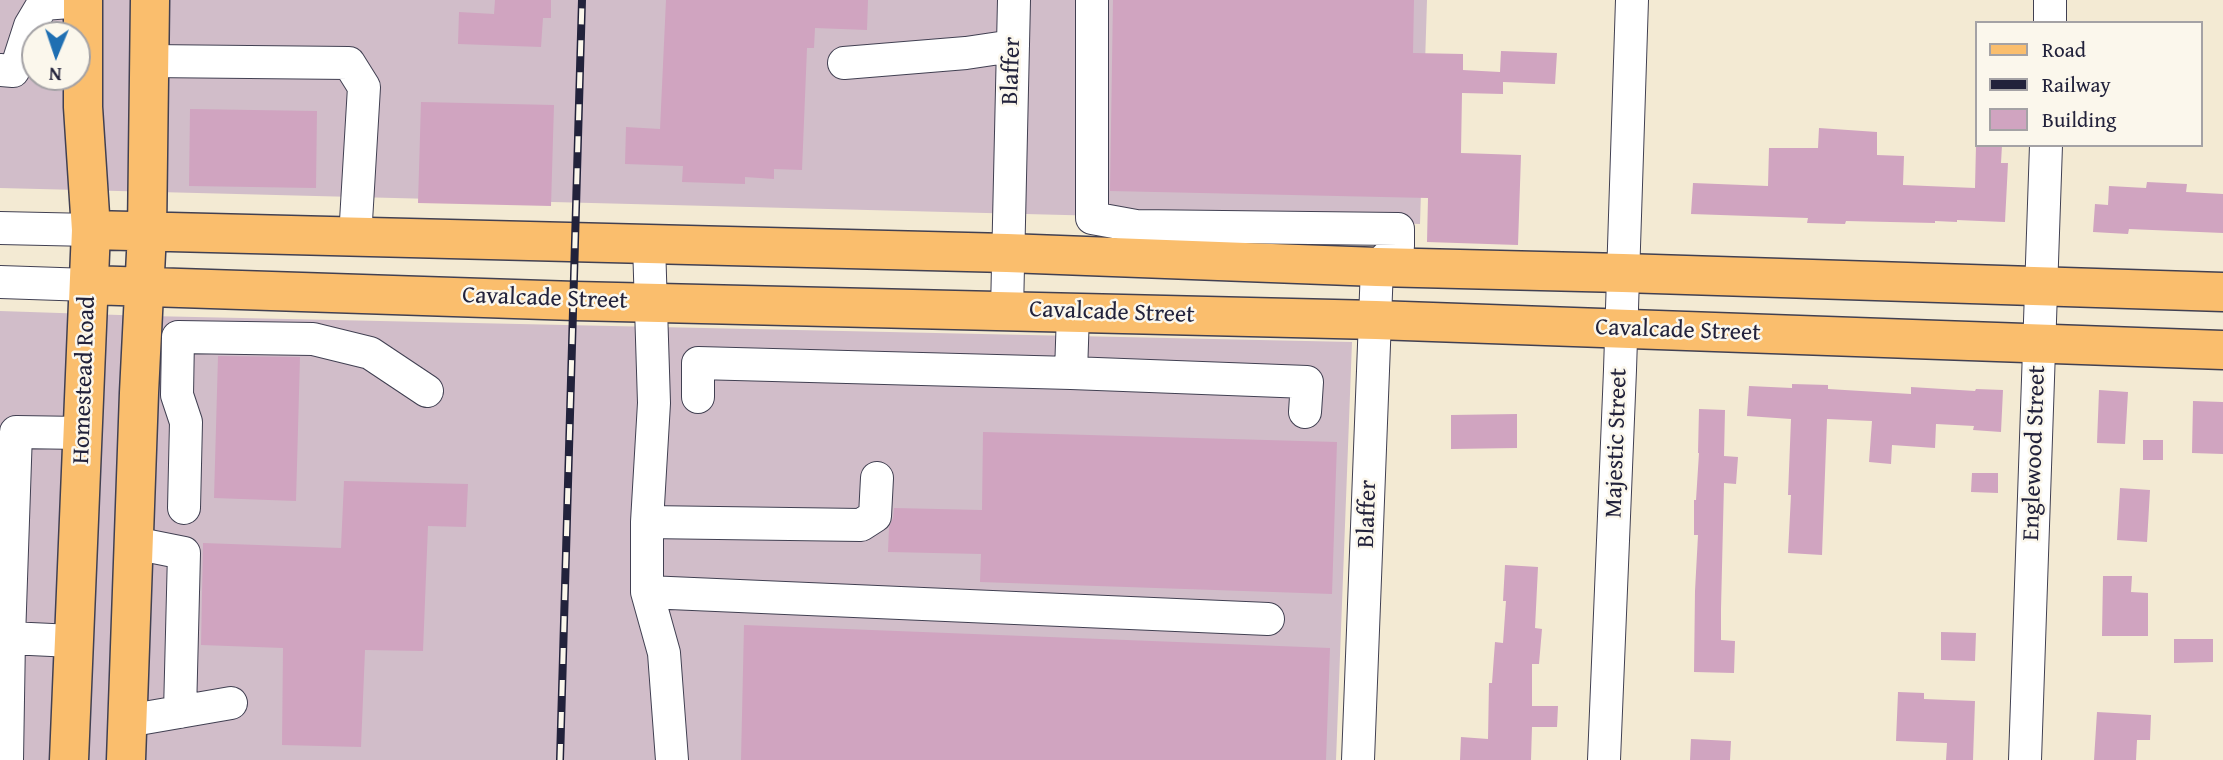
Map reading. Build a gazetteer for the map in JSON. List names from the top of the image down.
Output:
{
  "streets": {
    "main road": ["Cavalcade Street", "Homestead Road"],
    "street": ["Blaffer", "Majestic Street", "Englewood Street"]
  },
  "crossings": [
    ["Blaffer", "Cavalcade Street"],
    ["Cavalcade Street", "Homestead Road"],
    ["Cavalcade Street", "Majestic Street"],
    ["Cavalcade Street", "Englewood Street"]
  ],
  "legend": ["Road", "Railway", "Building"],
  "north": "bottom"
}
